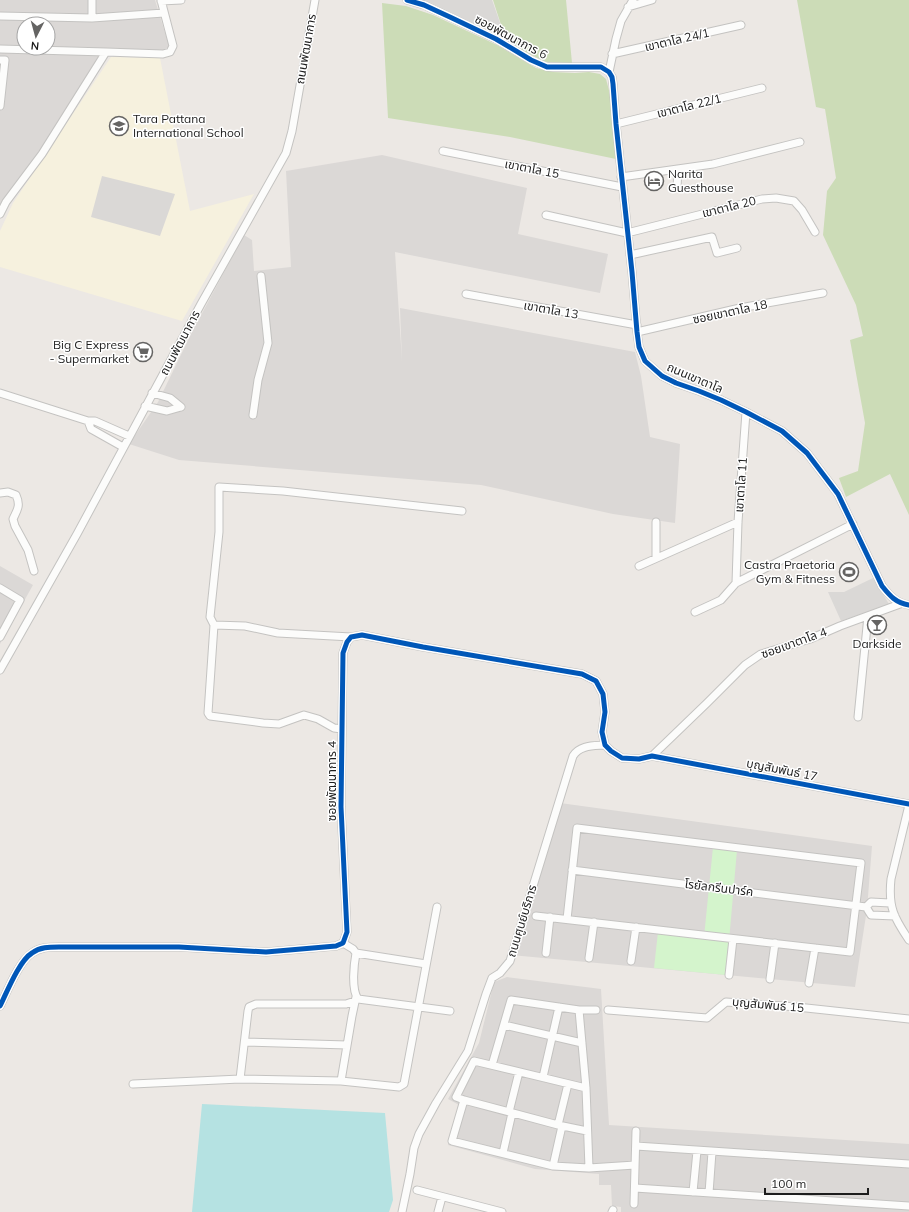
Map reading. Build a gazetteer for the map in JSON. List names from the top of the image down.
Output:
{
  "streets": {
    "street": [
      "ซอยพัฒนาการ 6",
      "เขาตาโล 24/1",
      "ถนนพัฒนาการ",
      "เขาตาโล 22/1",
      "เขาตาโล 15",
      "เขาตาโล 20",
      "เขาตาโล 13",
      "ซอยเขาตาโล 18",
      "ถนนเขาตาโล",
      "เขาตาโล 11",
      "ซอยเขาตาโล 4",
      "บุญสัมพันธ์ 17",
      "ซอยพัฒนาการ 4",
      "โรยัลกรีนปาร์ค",
      "ถนนศูนย์บริการ",
      "บุญสัมพันธ์ 15"
    ]
  },
  "crossings": [
    ["ซอยพัฒนาการ 6", "ถนนเขาตาโล"],
    ["เขาตาโล 22/1", "ถนนเขาตาโล"],
    ["เขาตาโล 15", "ถนนเขาตาโล"],
    ["เขาตาโล 20", "ถนนเขาตาโล"],
    ["เขาตาโล 13", "ซอยเขาตาโล 18"],
    ["เขาตาโล 13", "ถนนเขาตาโล"],
    ["ซอยเขาตาโล 18", "ถนนเขาตาโล"],
    ["ถนนเขาตาโล", "เขาตาโล 11"],
    ["ถนนเขาตาโล", "ซอยเขาตาโล 4"],
    ["ซอยเขาตาโล 4", "บุญสัมพันธ์ 17"]
  ],
  "places": {
    "school or university": ["Tara Pattana International School"],
    "hotel": ["Narita Guesthouse"],
    "supermarket": ["Big C Express - Supermarket"],
    "sports": ["Castra Praetoria Gym & Fitness"],
    "bar": ["Darkside"]
  },
  "scale_bar": "100 m",
  "north": "bottom"
}
